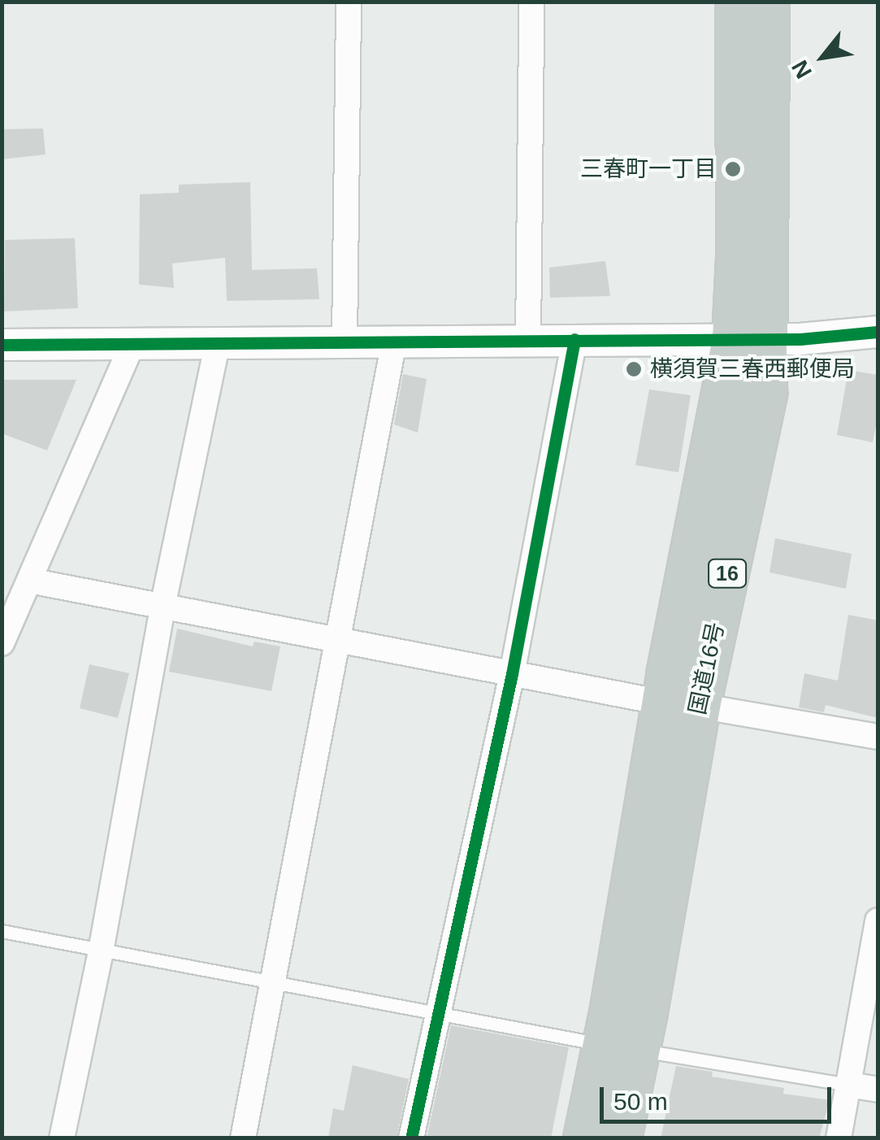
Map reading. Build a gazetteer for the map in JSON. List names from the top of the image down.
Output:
{
  "streets": {
    "highway": ["16", "国道16号"]
  },
  "places": ["三春町一丁目", "横須賀三春西郵便局"],
  "scale_bar": "50 m",
  "north": "bottom left"
}
